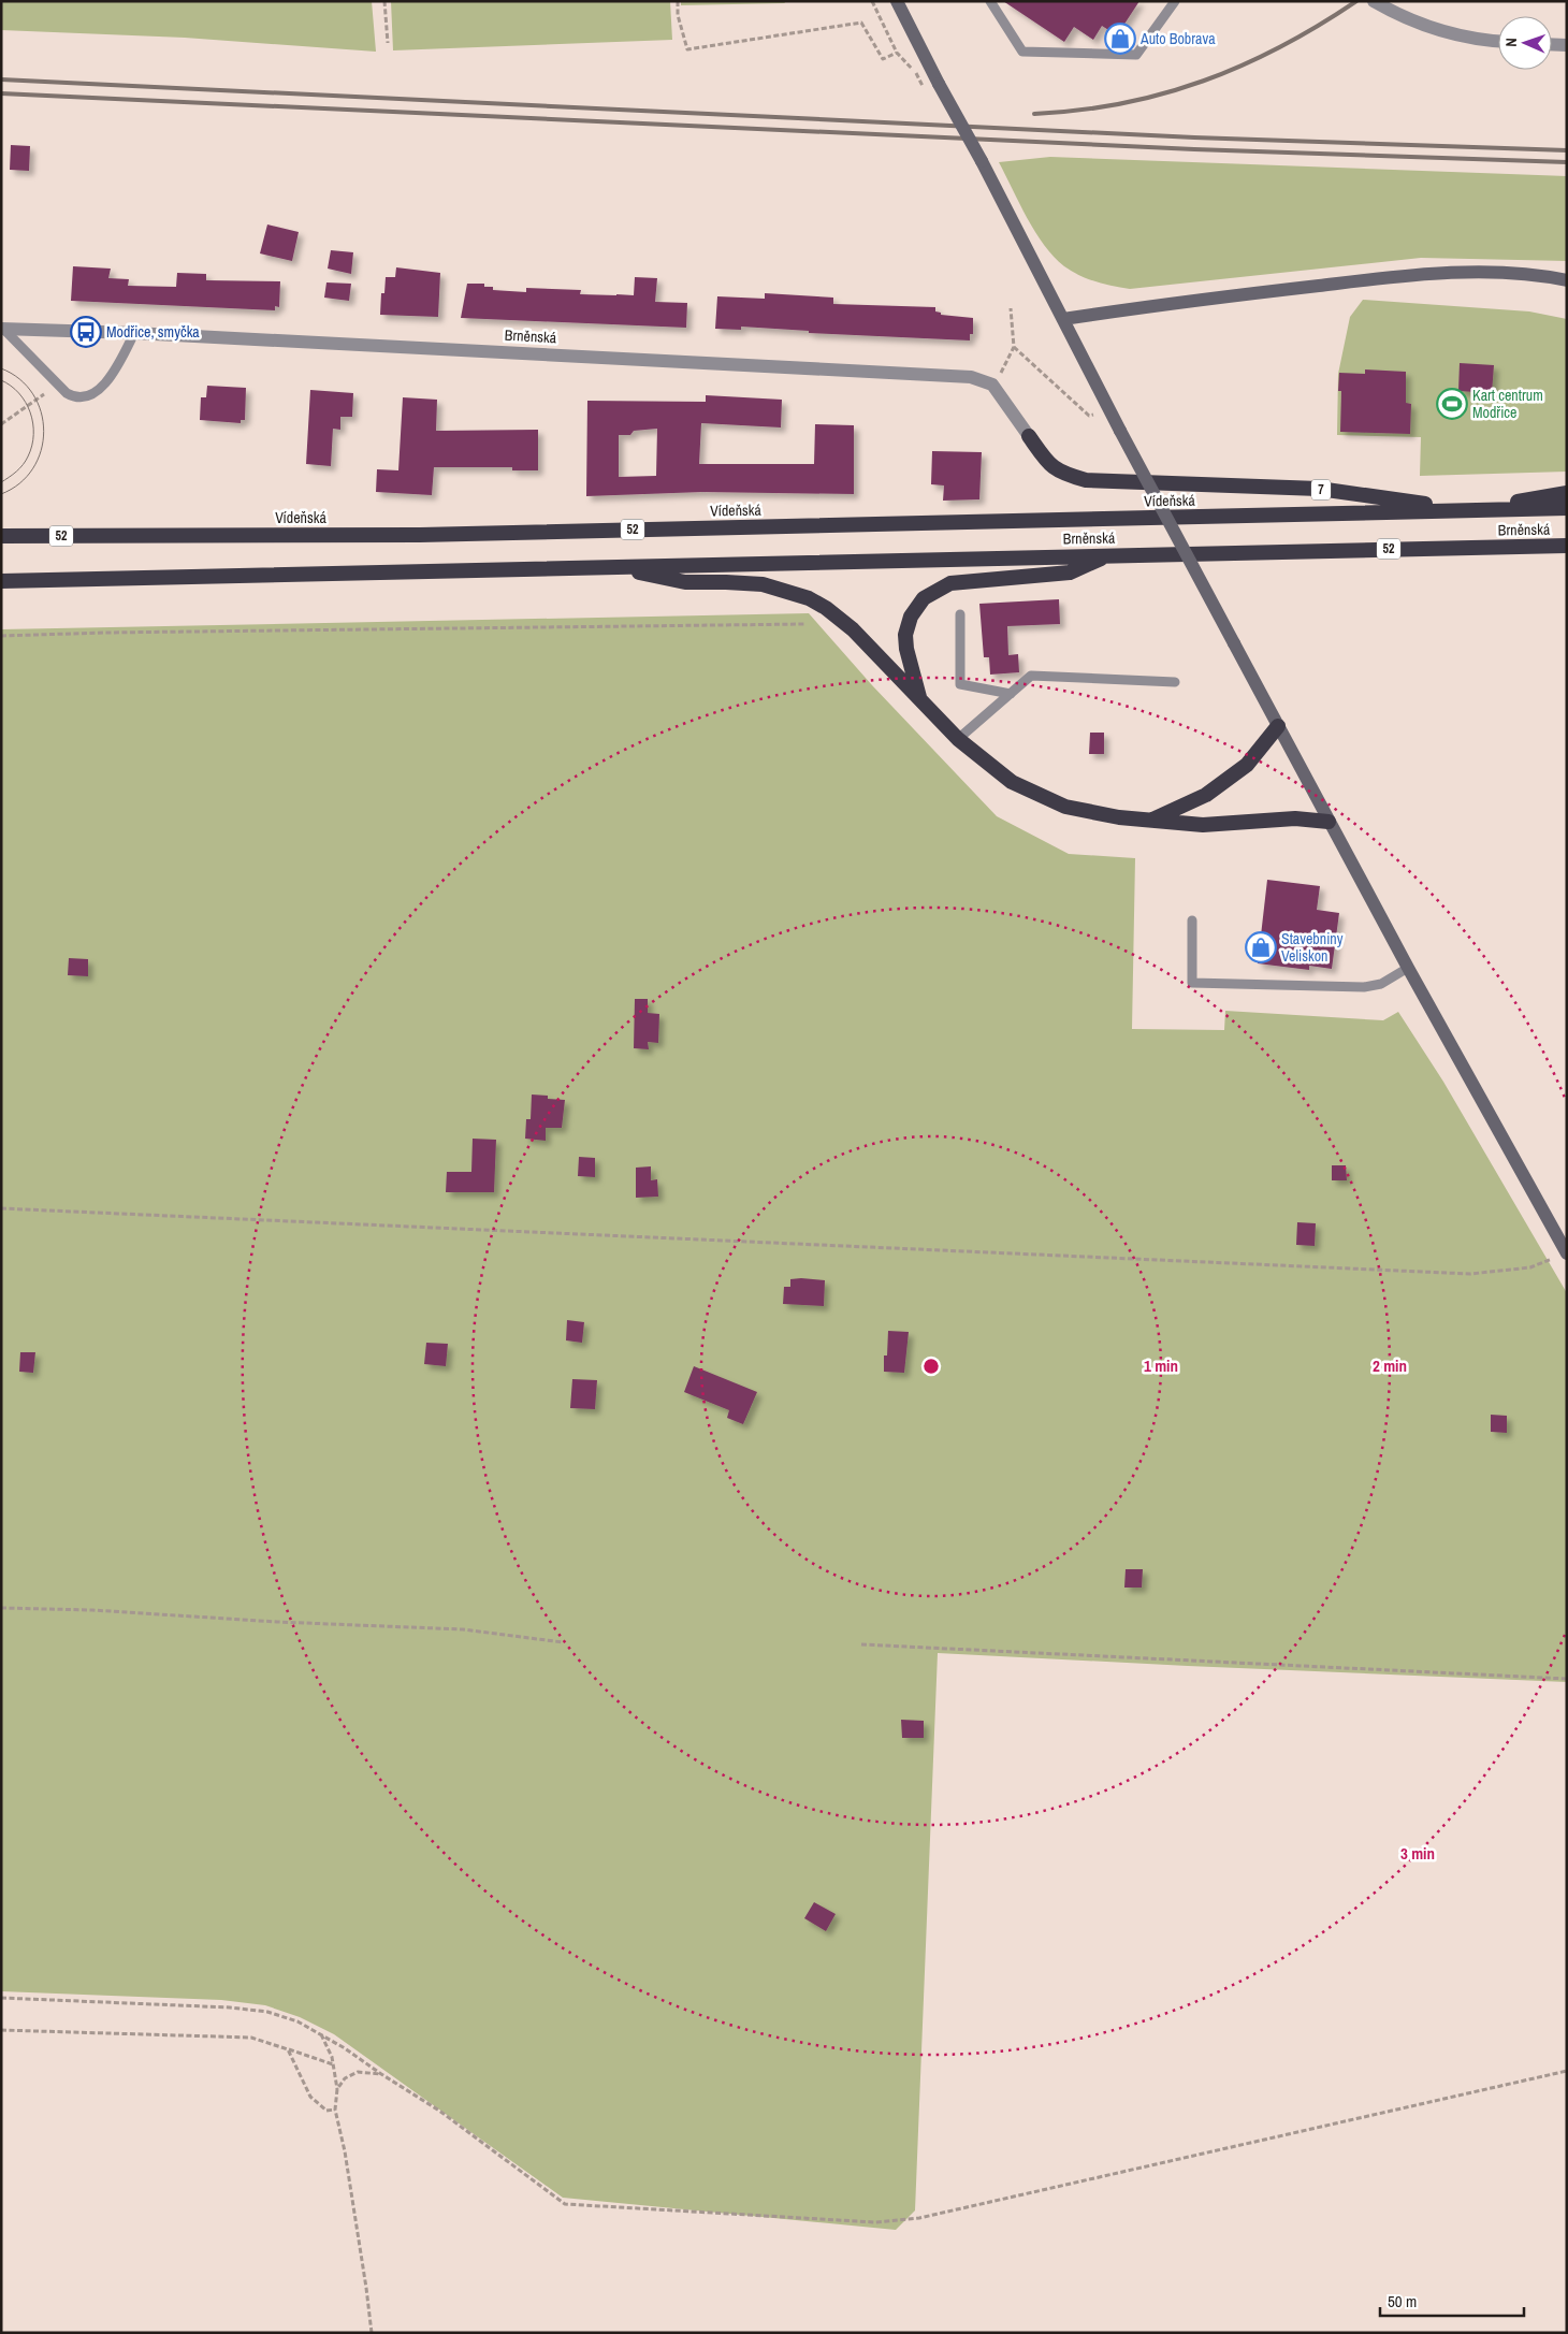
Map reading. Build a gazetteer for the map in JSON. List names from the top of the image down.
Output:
{
  "streets": {
    "highway": [
      "Brněnská",
      "7",
      "Vídeňská",
      "52"
    ]
  },
  "crossings": [
    ["Brněnská", "7"],
    ["Brněnská", "Vídeňská"],
    ["Brněnská", "52"],
    ["7", "Vídeňská"]
  ],
  "places": {
    "shop": ["Auto Bobrava", "Stavebniny Veliskon"],
    "bus stop": ["Modřice, smyčka"],
    "sports": ["Kart centrum Modřice"]
  },
  "scale_bar": "50 m",
  "north": "left",
  "rings": ["1 min", "2 min", "3 min"]
}
